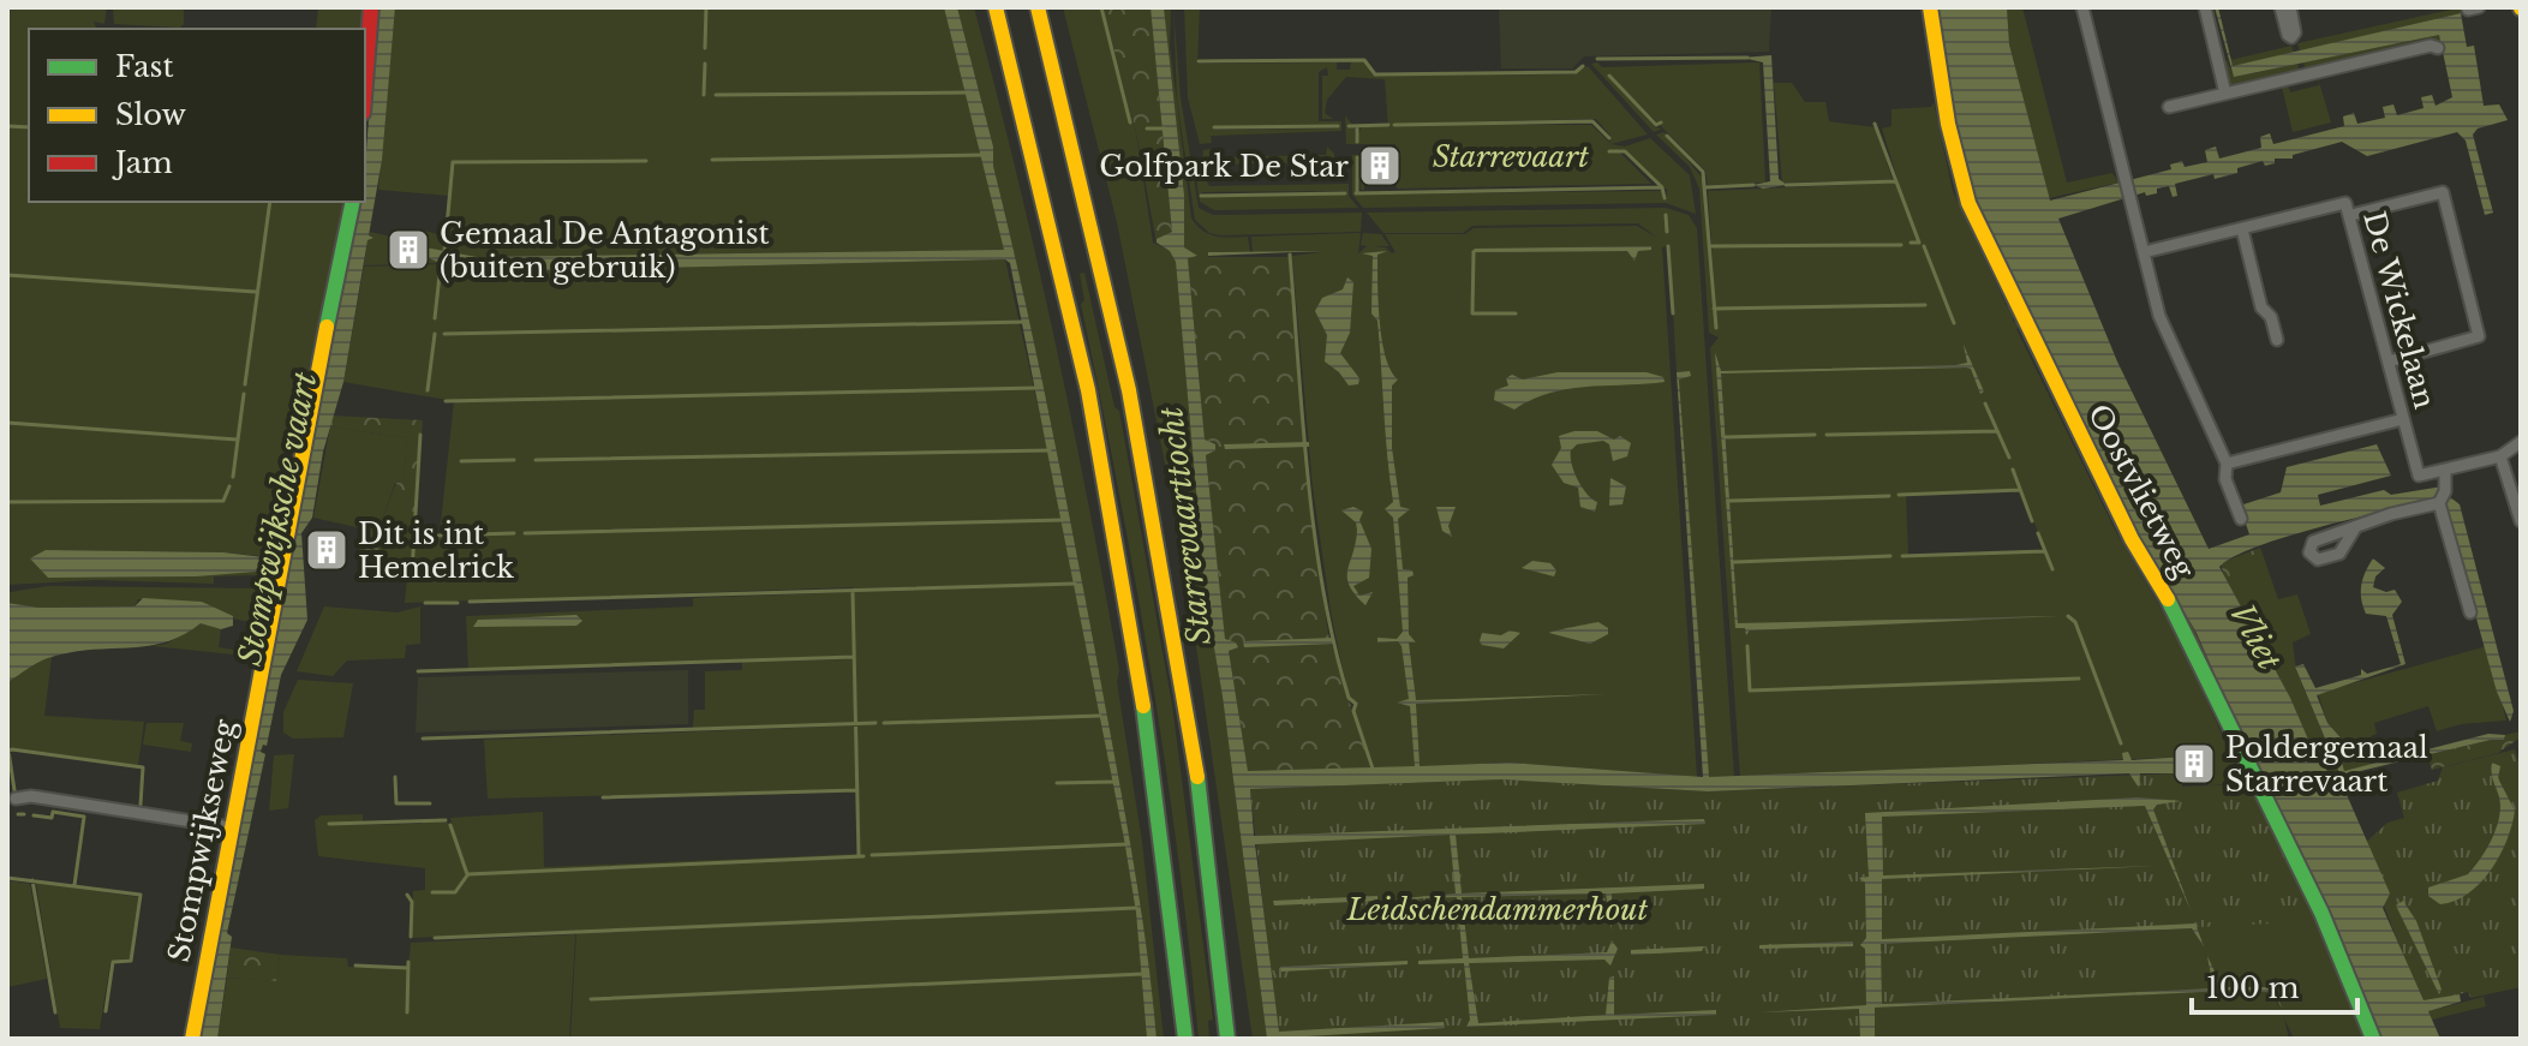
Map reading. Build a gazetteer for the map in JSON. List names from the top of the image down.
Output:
{
  "streets": {
    "main road": ["Oostvlietweg", "Stompwijkseweg"],
    "street": ["De Wickelaan"]
  },
  "water": ["Stompwijksche vaart", "Starrevaarttocht", "Vliet"],
  "parks": ["Starrevaart", "Leidschendammerhout"],
  "places": {
    "building": [
      "Golfpark De Star",
      "Gemaal De Antagonist (buiten gebruik)",
      "Dit is int Hemelrick",
      "Poldergemaal Starrevaart"
    ]
  },
  "legend": ["Fast", "Slow", "Jam"],
  "scale_bar": "100 m"
}
